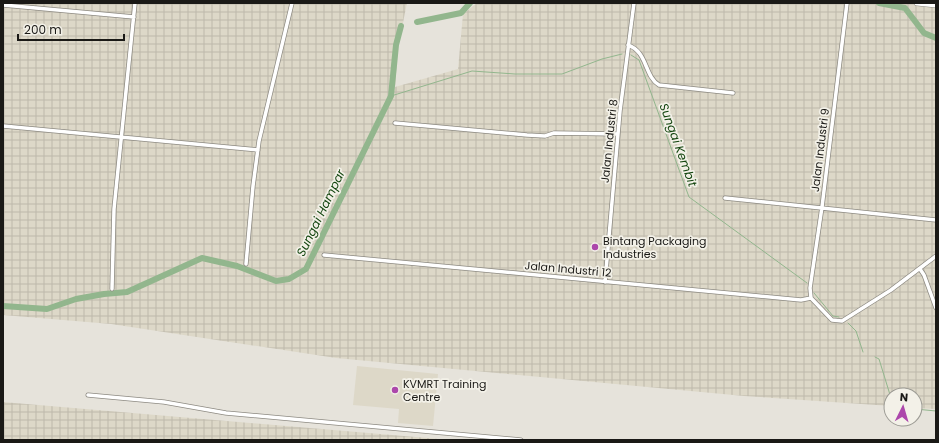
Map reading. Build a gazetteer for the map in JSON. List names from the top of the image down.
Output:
{
  "streets": {
    "street": ["Jalan Industri 8", "Jalan Industri 9", "Jalan Industri 12"]
  },
  "crossings": [
    ["Jalan Industri 8", "Jalan Industri 12"],
    ["Jalan Industri 9", "Jalan Industri 12"]
  ],
  "water": ["Sungai Kembit", "Sungai Hampar"],
  "places": ["Bintang Packaging Industries", "KVMRT Training Centre"],
  "scale_bar": "200 m",
  "north": "top"
}
